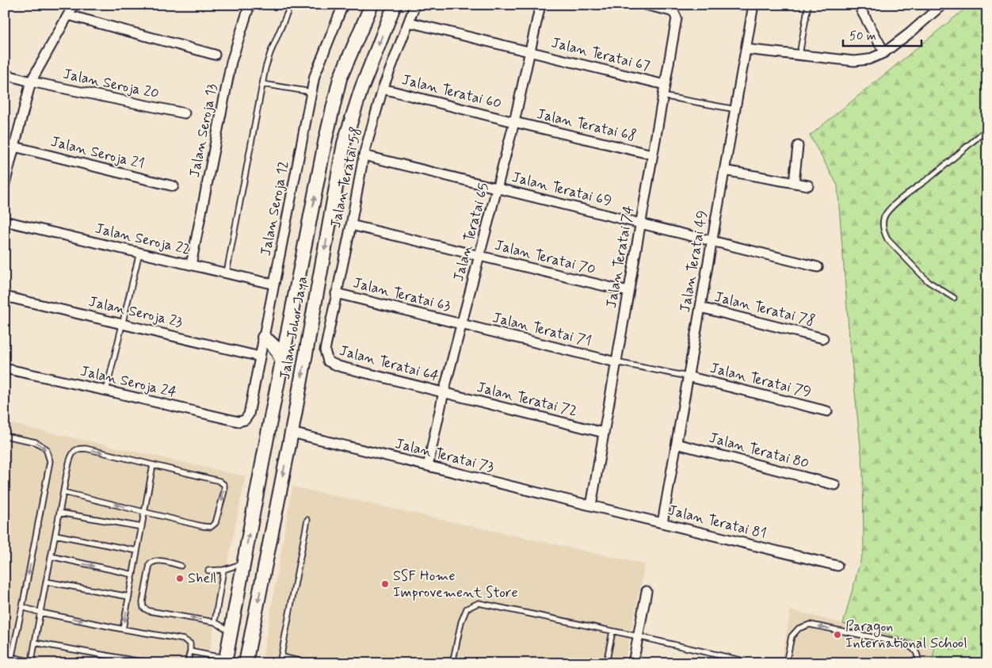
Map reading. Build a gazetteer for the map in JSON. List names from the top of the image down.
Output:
{
  "streets": {
    "main road": ["Jalan Johor Jaya"],
    "street": [
      "Jalan Teratai 67",
      "Jalan Seroja 20",
      "Jalan Teratai 60",
      "Jalan Teratai 68",
      "Jalan Seroja 13",
      "Jalan Seroja 21",
      "Jalan Teratai 58",
      "Jalan Teratai 69",
      "Jalan Seroja 12",
      "Jalan Teratai 65",
      "Jalan Seroja 22",
      "Jalan Teratai 74",
      "Jalan Teratai 70",
      "Jalan Teratai 49",
      "Jalan Teratai 63",
      "Jalan Teratai 78",
      "Jalan Seroja 23",
      "Jalan Teratai 71",
      "Jalan Teratai 64",
      "Jalan Teratai 79",
      "Jalan Seroja 24",
      "Jalan Teratai 72",
      "Jalan Teratai 80",
      "Jalan Teratai 73",
      "Jalan Teratai 81"
    ]
  },
  "crossings": [
    ["Jalan Teratai 67", "Jalan Teratai 58"],
    ["Jalan Teratai 67", "Jalan Teratai 65"],
    ["Jalan Teratai 67", "Jalan Teratai 74"],
    ["Jalan Teratai 60", "Jalan Teratai 68"],
    ["Jalan Teratai 60", "Jalan Teratai 58"],
    ["Jalan Teratai 60", "Jalan Teratai 65"],
    ["Jalan Teratai 68", "Jalan Teratai 65"],
    ["Jalan Teratai 68", "Jalan Teratai 74"],
    ["Jalan Seroja 13", "Jalan Seroja 22"],
    ["Jalan Teratai 58", "Jalan Teratai 69"],
    ["Jalan Teratai 58", "Jalan Teratai 70"],
    ["Jalan Teratai 58", "Jalan Teratai 63"],
    ["Jalan Teratai 58", "Jalan Teratai 64"],
    ["Jalan Teratai 69", "Jalan Teratai 65"],
    ["Jalan Teratai 69", "Jalan Teratai 74"],
    ["Jalan Teratai 69", "Jalan Teratai 49"],
    ["Jalan Seroja 12", "Jalan Seroja 22"],
    ["Jalan Seroja 12", "Jalan Seroja 23"],
    ["Jalan Seroja 12", "Jalan Seroja 24"],
    ["Jalan Teratai 65", "Jalan Teratai 70"],
    ["Jalan Teratai 65", "Jalan Teratai 63"],
    ["Jalan Teratai 65", "Jalan Teratai 71"],
    ["Jalan Teratai 65", "Jalan Teratai 64"],
    ["Jalan Teratai 65", "Jalan Teratai 72"],
    ["Jalan Teratai 65", "Jalan Teratai 73"],
    ["Jalan Teratai 74", "Jalan Teratai 70"],
    ["Jalan Teratai 74", "Jalan Teratai 71"],
    ["Jalan Teratai 74", "Jalan Teratai 72"],
    ["Jalan Teratai 74", "Jalan Teratai 73"],
    ["Jalan Teratai 74", "Jalan Teratai 81"],
    ["Jalan Teratai 49", "Jalan Teratai 78"],
    ["Jalan Teratai 49", "Jalan Teratai 79"],
    ["Jalan Teratai 49", "Jalan Teratai 80"],
    ["Jalan Teratai 49", "Jalan Teratai 81"],
    ["Jalan Teratai 63", "Jalan Teratai 71"],
    ["Jalan Johor Jaya", "Jalan Teratai 73"],
    ["Jalan Teratai 64", "Jalan Teratai 72"],
    ["Jalan Teratai 73", "Jalan Teratai 81"]
  ],
  "places": ["Shell", "SSF Home Improvement Store", "Paragon International School"],
  "scale_bar": "50 m"
}
